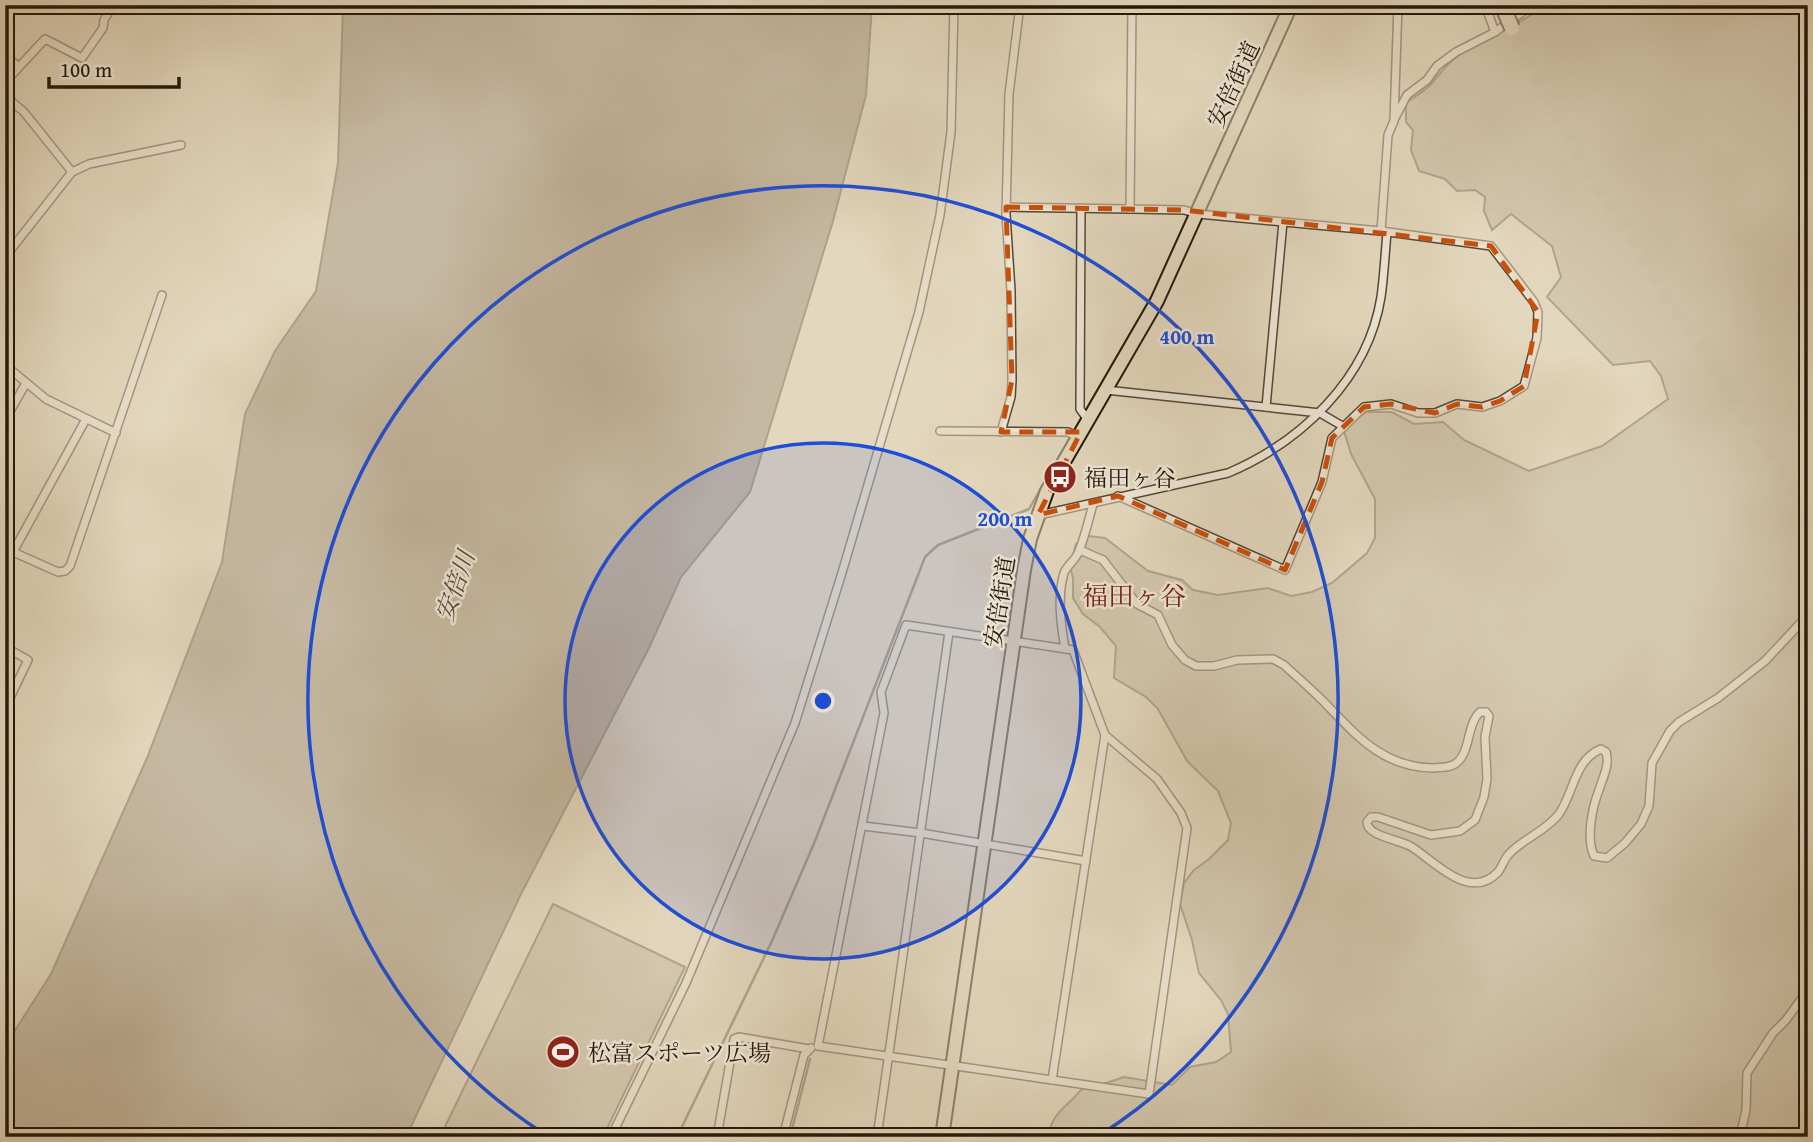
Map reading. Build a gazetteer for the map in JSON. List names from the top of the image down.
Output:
{
  "streets": {
    "main road": ["安倍街道"]
  },
  "districts": ["福田ヶ谷"],
  "water": ["安倍川"],
  "places": {
    "bus stop": ["福田ヶ谷"],
    "sports": ["松富スポーツ広場"]
  },
  "scale_bar": "100 m",
  "rings": ["400 m", "200 m"]
}
